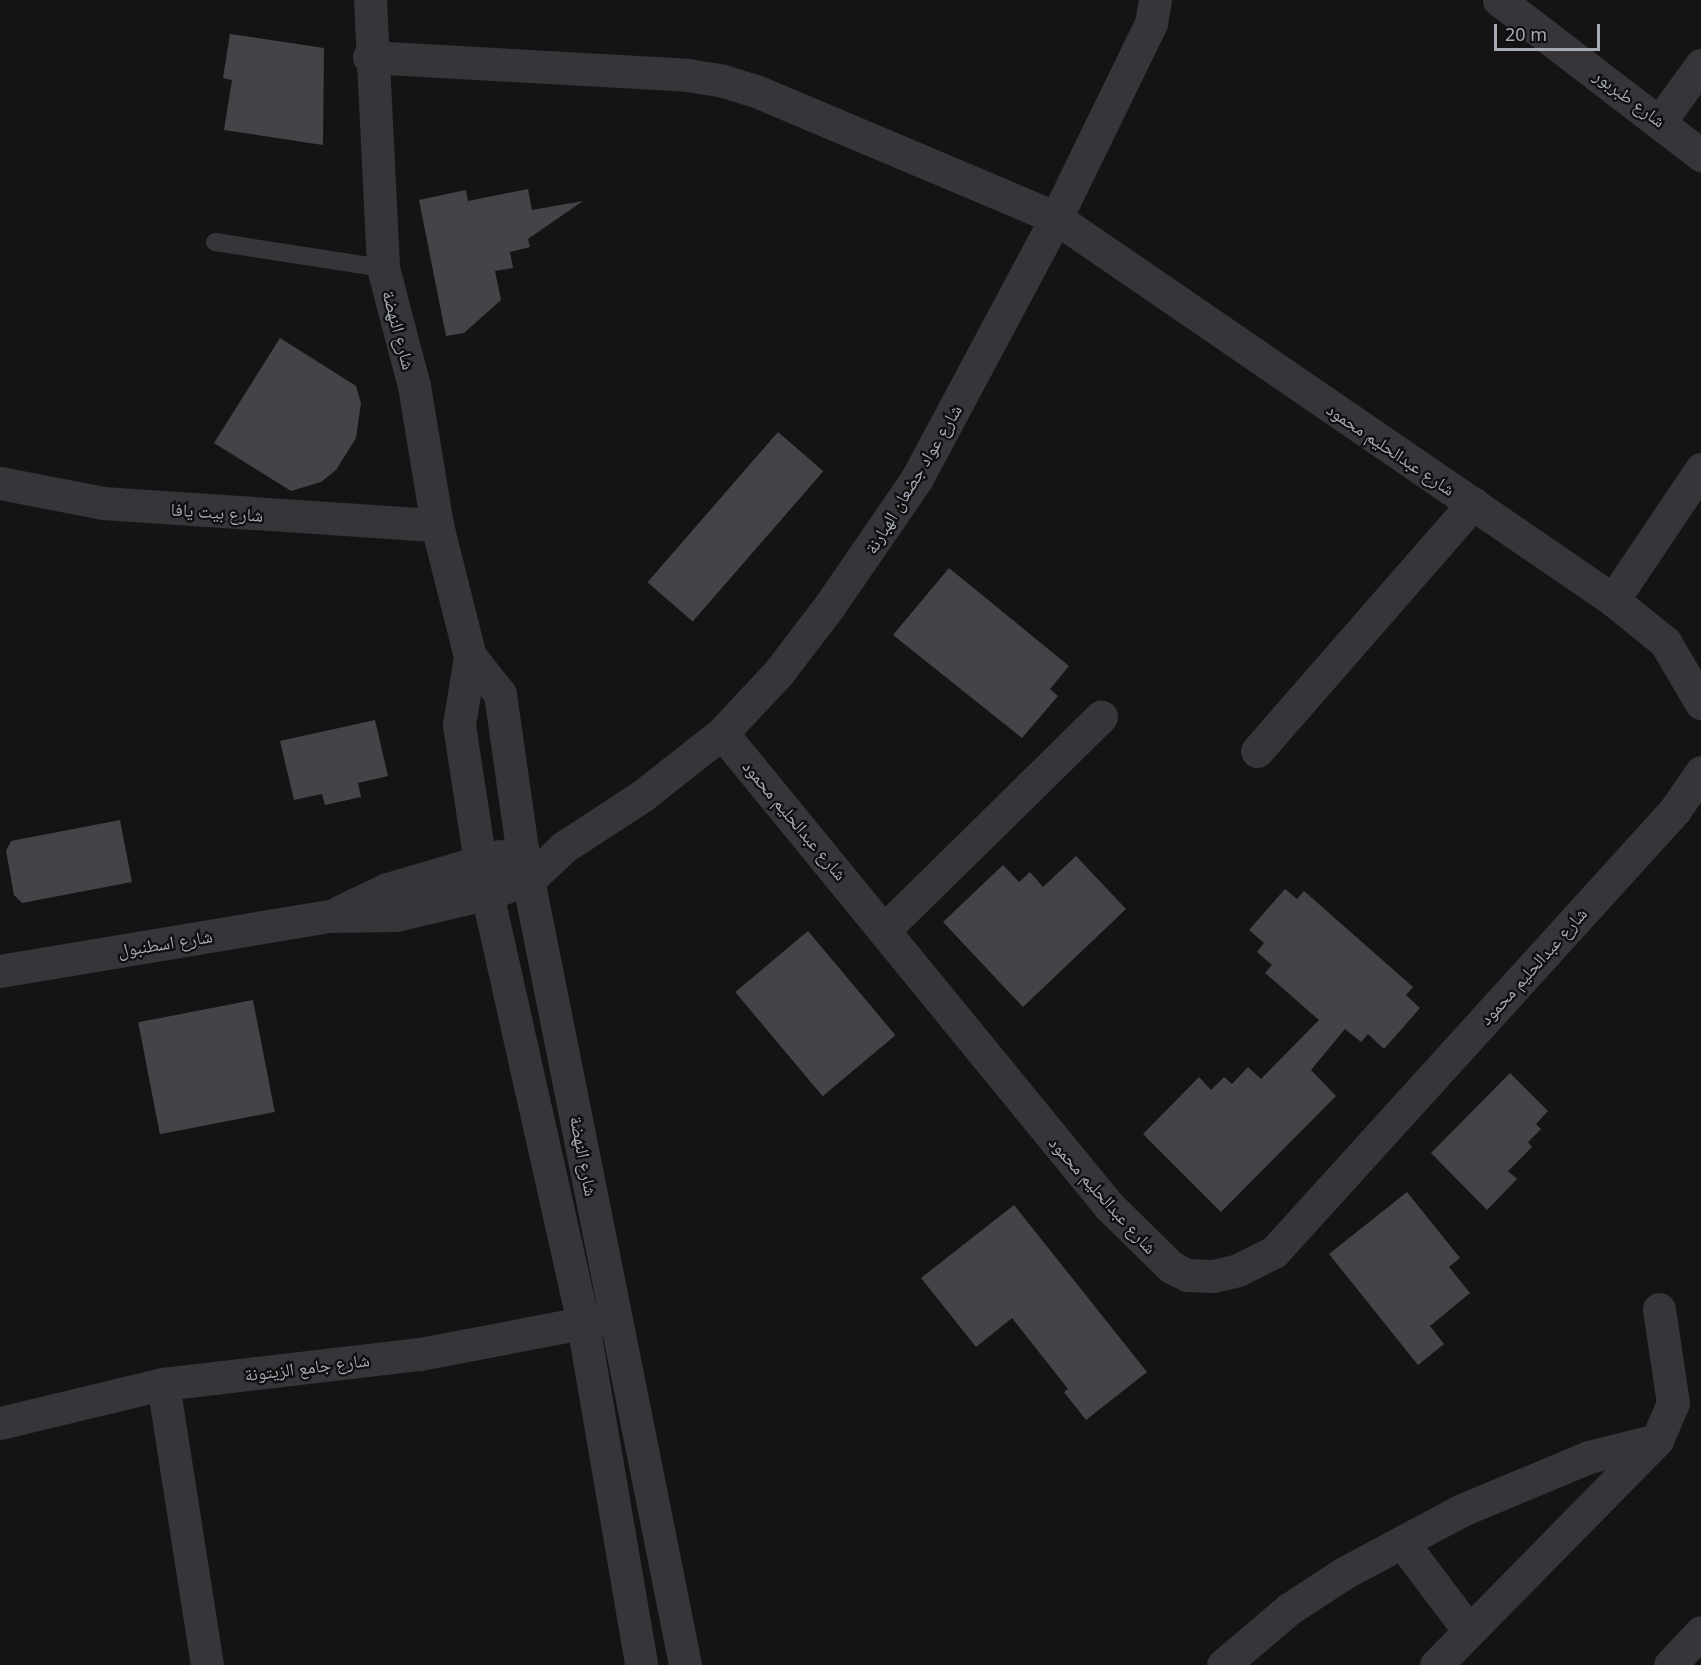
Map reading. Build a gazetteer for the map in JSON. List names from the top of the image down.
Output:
{
  "streets": {
    "street": [
      "شارع طبربور",
      "شارع النهضة",
      "شارع عبدالحليم محمود",
      "شارع عواد جضعان الهبارنة",
      "شارع بيت يافا",
      "شارع اسطنبول",
      "شارع جامع الزيتونة"
    ]
  },
  "crossings": [
    ["شارع النهضة", "شارع عبدالحليم محمود"],
    ["شارع النهضة", "شارع عواد جضعان الهبارنة"],
    ["شارع النهضة", "شارع بيت يافا"],
    ["شارع النهضة", "شارع اسطنبول"],
    ["شارع النهضة", "شارع جامع الزيتونة"],
    ["شارع عبدالحليم محمود", "شارع عواد جضعان الهبارنة"],
    ["شارع عواد جضعان الهبارنة", "شارع اسطنبول"]
  ],
  "scale_bar": "20 m"
}
